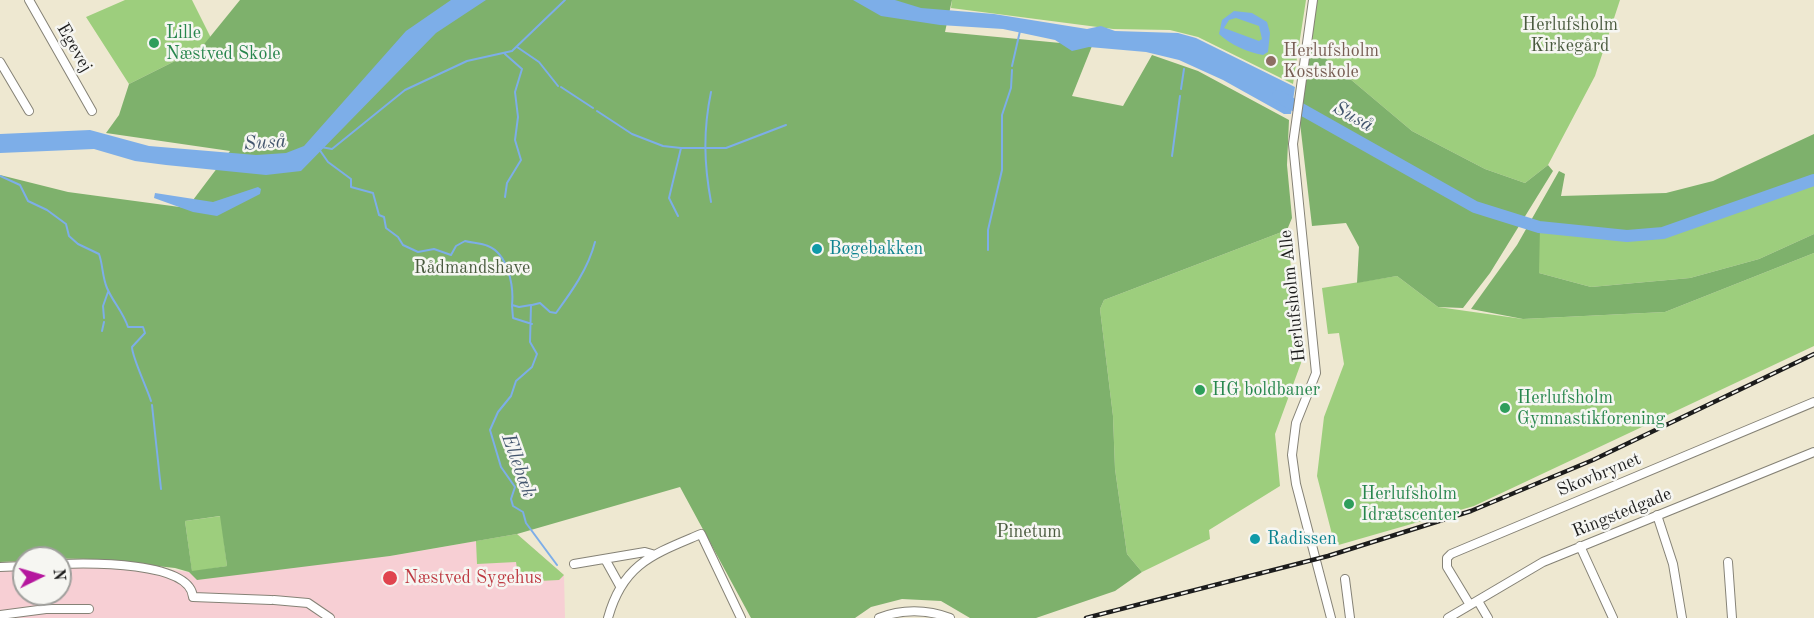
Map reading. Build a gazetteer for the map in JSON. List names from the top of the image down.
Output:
{
  "streets": {
    "street": [
      "Egevej",
      "Herlufsholm Alle",
      "Skovbrynet",
      "Ringstedgade"
    ]
  },
  "crossings": [
    ["Skovbrynet", "Ringstedgade"]
  ],
  "water": ["Suså", "Ellebæk"],
  "parks": ["Herlufsholm Kirkegård", "Rådmandshave", "Pinetum"],
  "places": [
    "Lille Næstved Skole",
    "Herlufsholm Kostskole",
    "Bøgebakken",
    "HG boldbaner",
    "Herlufsholm Gymnastikforening",
    "Herlufsholm Idrætscenter",
    "Radissen",
    "Næstved Sygehus"
  ],
  "north": "right"
}
